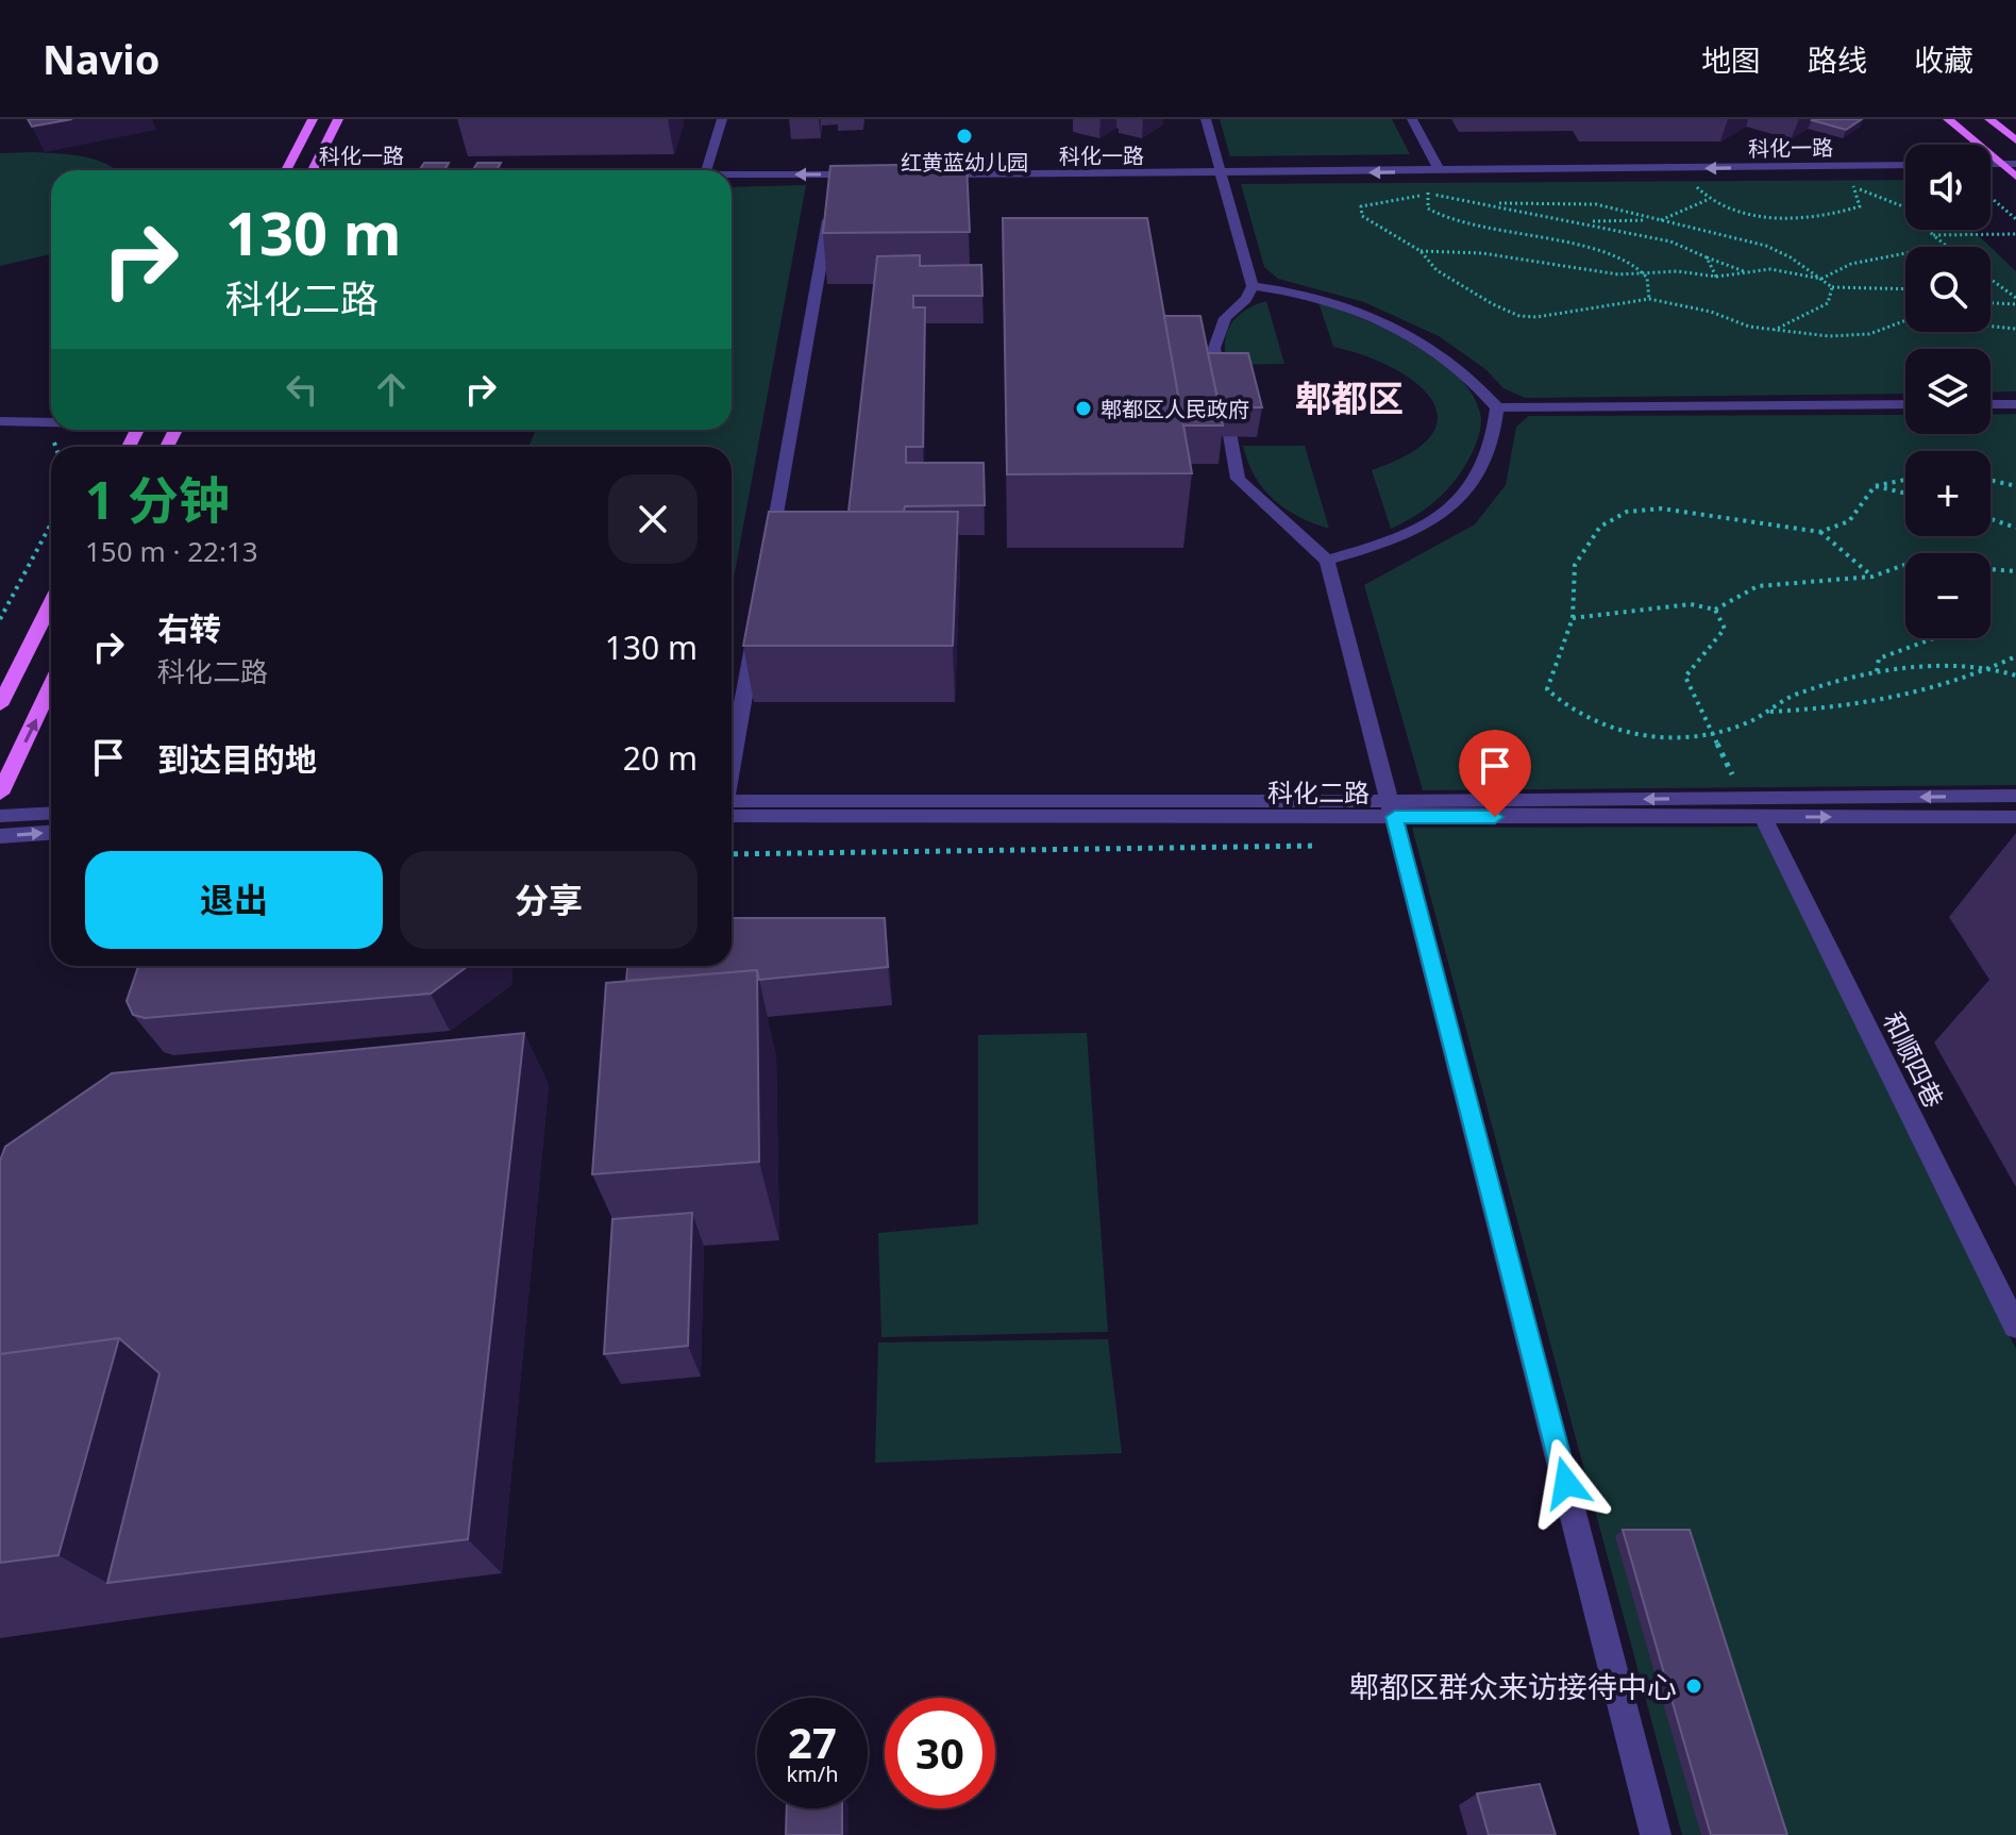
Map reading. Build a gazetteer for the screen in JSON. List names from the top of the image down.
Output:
{
  "streets": {
    "street": ["科化一路", "科化二路", "和顺四巷"]
  },
  "crossings": [
    ["科化二路", "和顺四巷"]
  ],
  "one_way": ["科化一路"],
  "districts": ["郫都区"],
  "places": ["红黄蓝幼儿园", "郫都区人民政府", "郫都区群众来访接待中心"],
  "page": {
    "header": "Navio",
    "nav": ["地图", "路线", "收藏"],
    "map_buttons": ["+", "−"],
    "turn": ["130 m", "科化二路"],
    "heading": ["1 分钟", "150 m · 22:13"],
    "list": [
      {
        "name": "右转",
        "note": "科化二路",
        "value": "130 m"
      },
      {
        "name": "到达目的地",
        "value": "20 m"
      }
    ],
    "buttons": ["退出", "分享"],
    "speed": "27 km/h",
    "limit": "30"
  }
}
